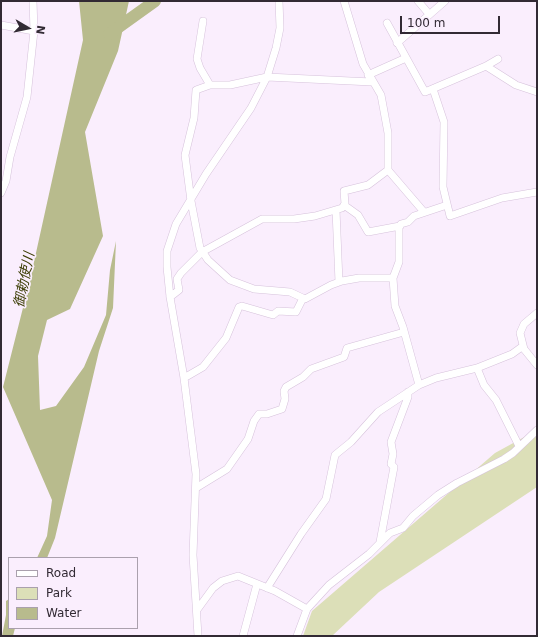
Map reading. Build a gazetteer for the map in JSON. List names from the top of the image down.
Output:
{
  "water": ["御勅使川"],
  "legend": ["Road", "Park", "Water"],
  "scale_bar": "100 m",
  "north": "right"
}
